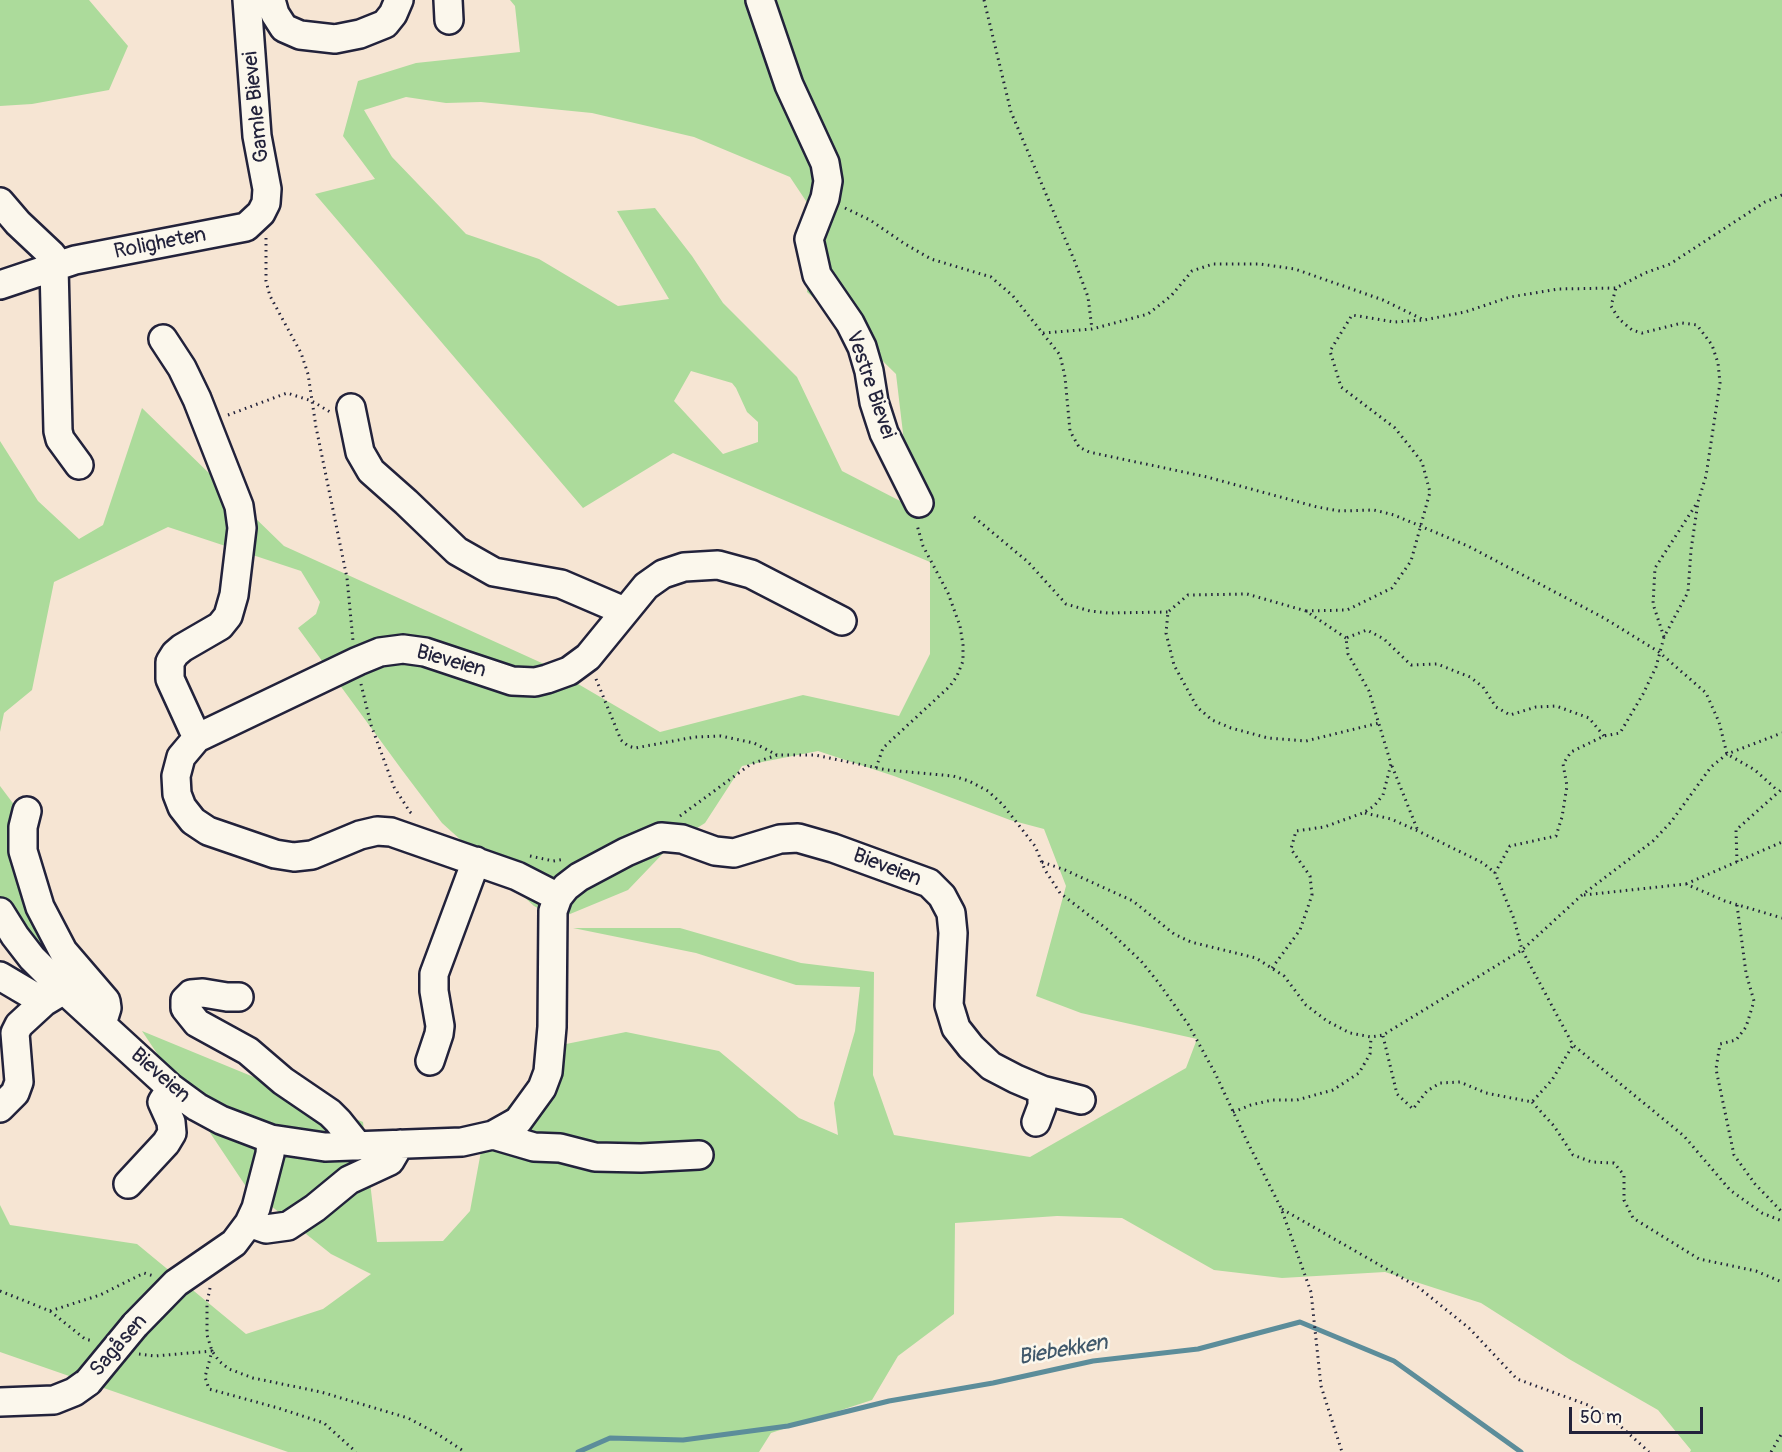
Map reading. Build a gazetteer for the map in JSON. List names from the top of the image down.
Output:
{
  "streets": {
    "street": [
      "Gamle Bievei",
      "Roligheten",
      "Vestre Bievei",
      "Bieveien",
      "Sagåsen"
    ]
  },
  "crossings": [
    ["Gamle Bievei", "Roligheten"]
  ],
  "water": ["Biebekken"],
  "scale_bar": "50 m"
}
